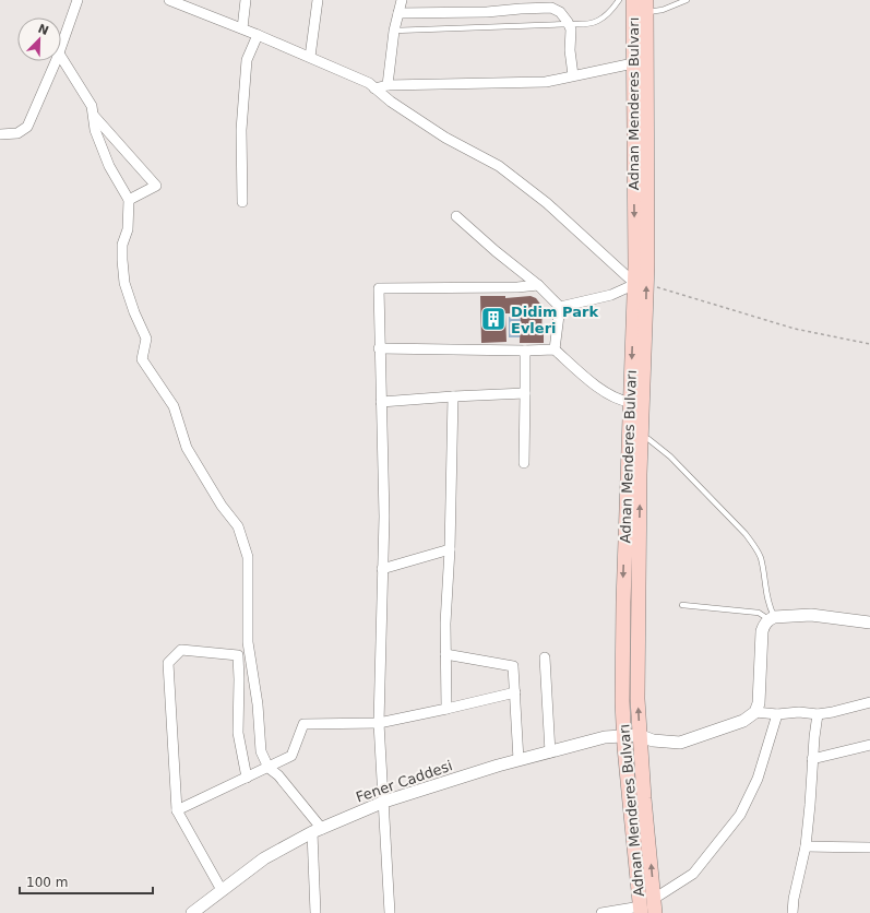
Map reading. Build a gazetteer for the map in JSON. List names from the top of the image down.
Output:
{
  "streets": {
    "main road": ["Adnan Menderes Bulvarı"],
    "street": ["Fener Caddesi"]
  },
  "crossings": [
    ["Adnan Menderes Bulvarı", "Fener Caddesi"]
  ],
  "places": {
    "building": ["Didim Park Evleri"]
  },
  "scale_bar": "100 m",
  "north": "top right"
}
